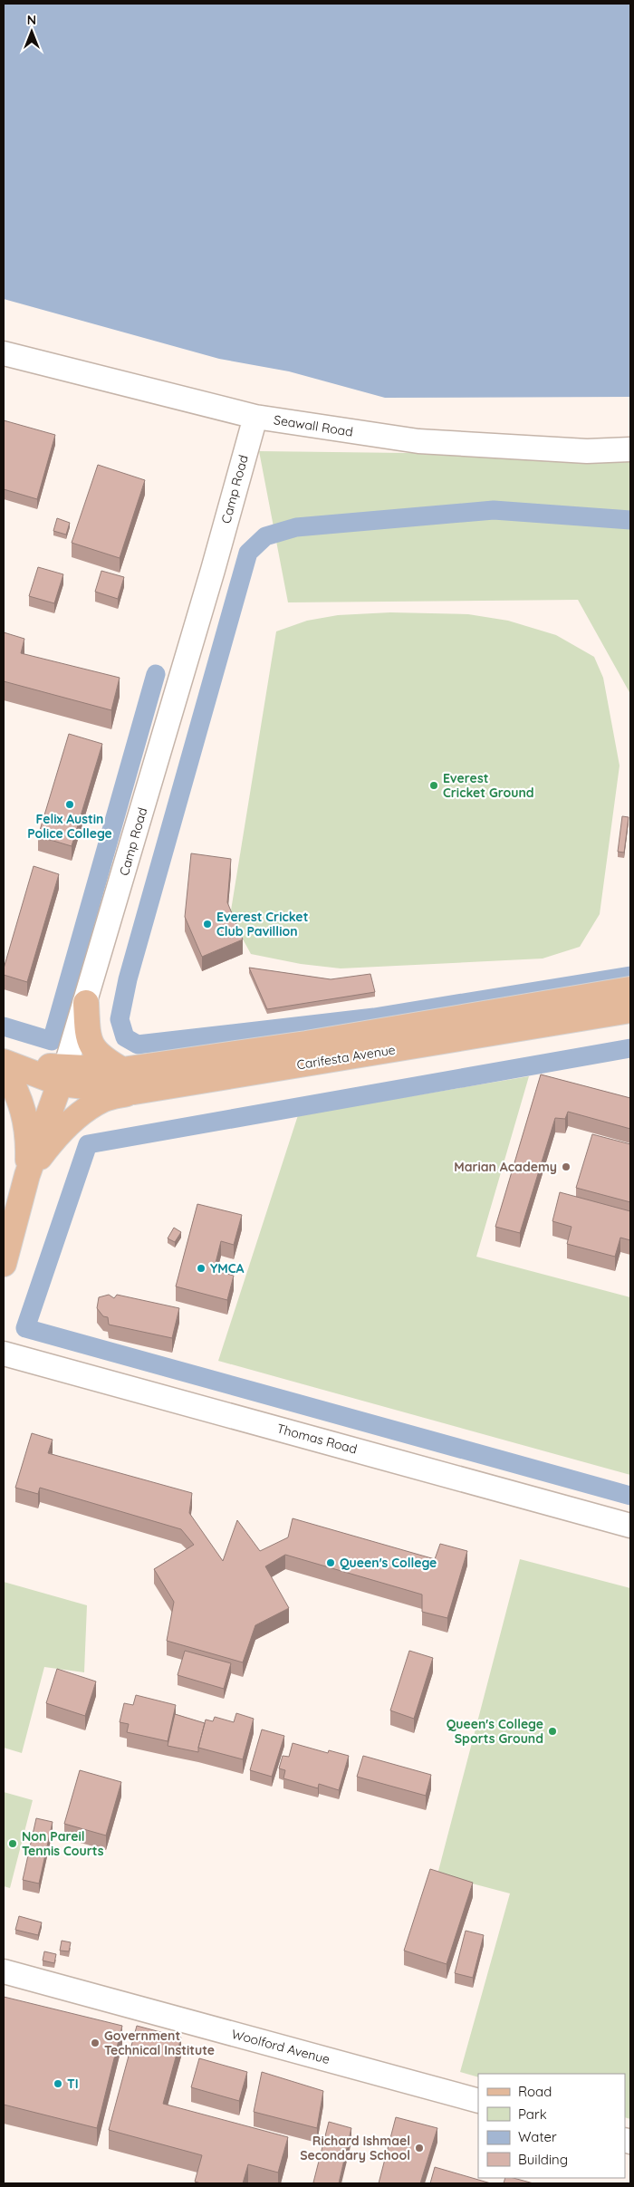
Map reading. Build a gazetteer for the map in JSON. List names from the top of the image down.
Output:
{
  "streets": {
    "main road": ["Camp Road", "Carifesta Avenue"],
    "street": ["Seawall Road", "Thomas Road", "Woolford Avenue"]
  },
  "crossings": [
    ["Seawall Road", "Camp Road"],
    ["Camp Road", "Carifesta Avenue"]
  ],
  "places": [
    "Everest Cricket Ground",
    "Felix Austin Police College",
    "Everest Cricket Club Pavillion",
    "Marian Academy",
    "YMCA",
    "Queen's College",
    "Queen's College Sports Ground",
    "Non Pareil Tennis Courts",
    "Government Technical Institute",
    "TI",
    "Richard Ishmael Secondary School"
  ],
  "legend": [
    "Road",
    "Park",
    "Water",
    "Building"
  ],
  "north": "top"
}
